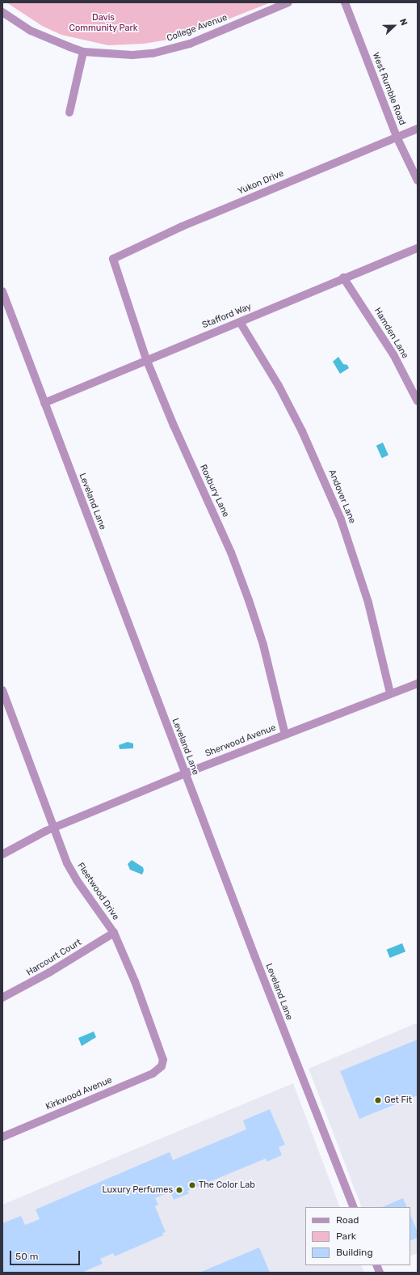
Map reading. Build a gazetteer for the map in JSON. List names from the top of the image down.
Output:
{
  "streets": {
    "street": [
      "College Avenue",
      "West Rumble Road",
      "Yukon Drive",
      "Stafford Way",
      "Hamden Lane",
      "Roxbury Lane",
      "Andover Lane",
      "Leveland Lane",
      "Sherwood Avenue",
      "Fleetwood Drive",
      "Harcourt Court",
      "Kirkwood Avenue"
    ]
  },
  "crossings": [
    ["West Rumble Road", "Yukon Drive"],
    ["Yukon Drive", "Roxbury Lane"],
    ["Stafford Way", "Hamden Lane"],
    ["Stafford Way", "Roxbury Lane"],
    ["Stafford Way", "Andover Lane"],
    ["Stafford Way", "Leveland Lane"],
    ["Roxbury Lane", "Sherwood Avenue"],
    ["Andover Lane", "Sherwood Avenue"],
    ["Leveland Lane", "Sherwood Avenue"],
    ["Sherwood Avenue", "Fleetwood Drive"],
    ["Fleetwood Drive", "Harcourt Court"],
    ["Fleetwood Drive", "Kirkwood Avenue"]
  ],
  "parks": ["Davis Community Park"],
  "places": ["Get Fit", "The Color Lab", "Luxury Perfumes"],
  "legend": ["Road", "Park", "Building"],
  "scale_bar": "50 m",
  "north": "right"
}
